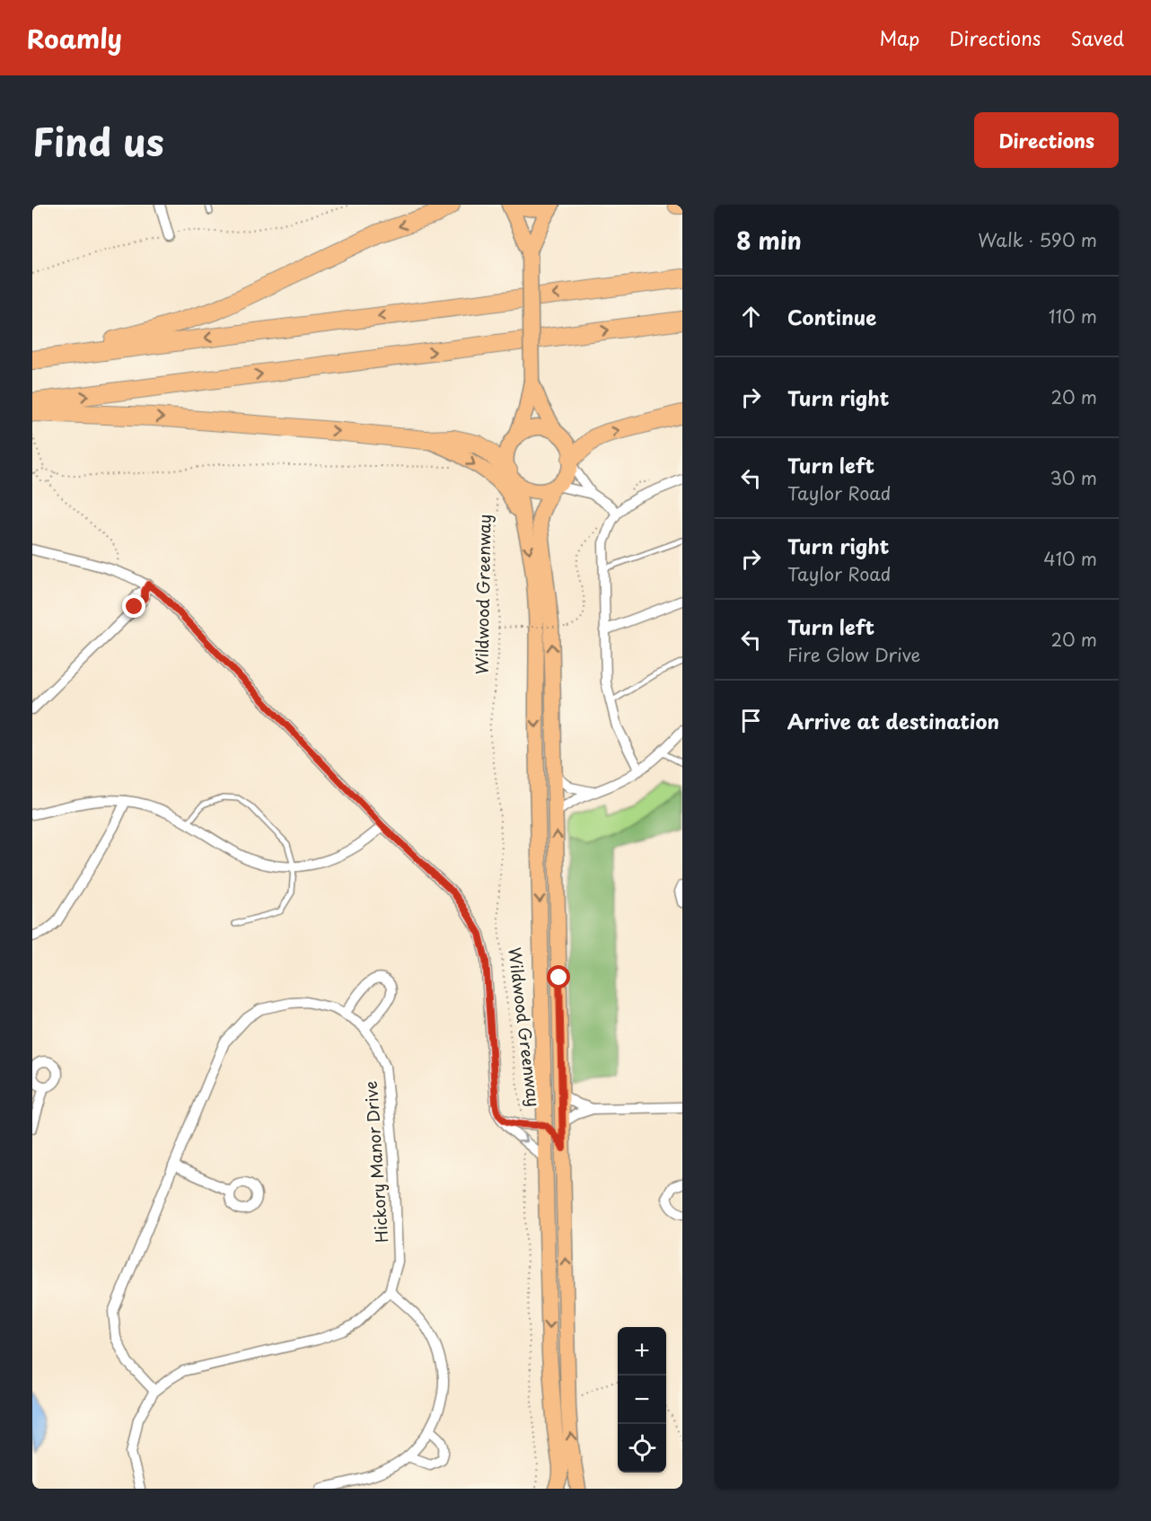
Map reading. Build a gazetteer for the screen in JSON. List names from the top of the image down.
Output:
{
  "streets": {
    "street": ["Hickory Manor Drive"],
    "path": ["Wildwood Greenway"]
  },
  "page": {
    "header": "Roamly",
    "nav": ["Map", "Directions", "Saved"],
    "title": "Find us",
    "buttons": "Directions",
    "heading": ["8 min", "Walk · 590 m"],
    "list": [
      ["Continue", "110 m"],
      ["Turn right", "20 m"],
      ["Turn left", "Taylor Road", "30 m"],
      ["Turn right", "Taylor Road", "410 m"],
      ["Turn left", "Fire Glow Drive", "20 m"],
      "Arrive at destination"
    ],
    "map_buttons": ["+", "−"]
  }
}
